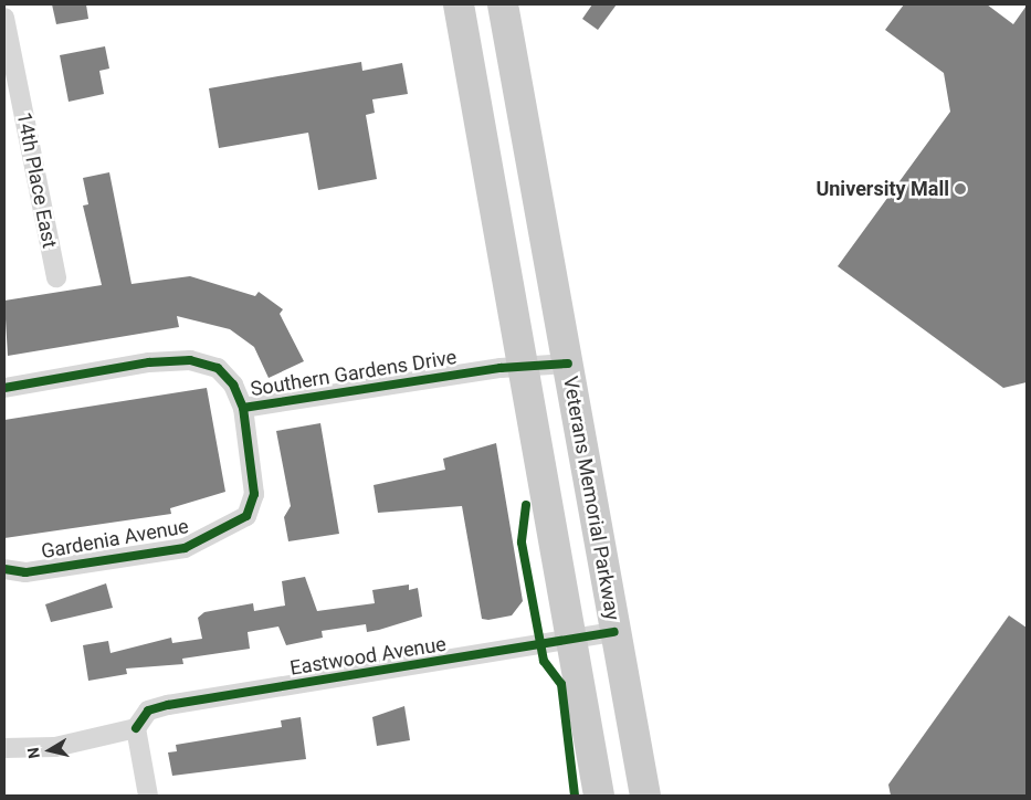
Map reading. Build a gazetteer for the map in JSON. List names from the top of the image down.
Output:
{
  "streets": {
    "main road": ["Veterans Memorial Parkway"],
    "street": [
      "14th Place East",
      "Southern Gardens Drive",
      "Gardenia Avenue",
      "Eastwood Avenue"
    ]
  },
  "crossings": [
    ["Southern Gardens Drive", "Veterans Memorial Parkway"],
    ["Southern Gardens Drive", "Gardenia Avenue"],
    ["Veterans Memorial Parkway", "Eastwood Avenue"]
  ],
  "places": ["University Mall"],
  "north": "left"
}
